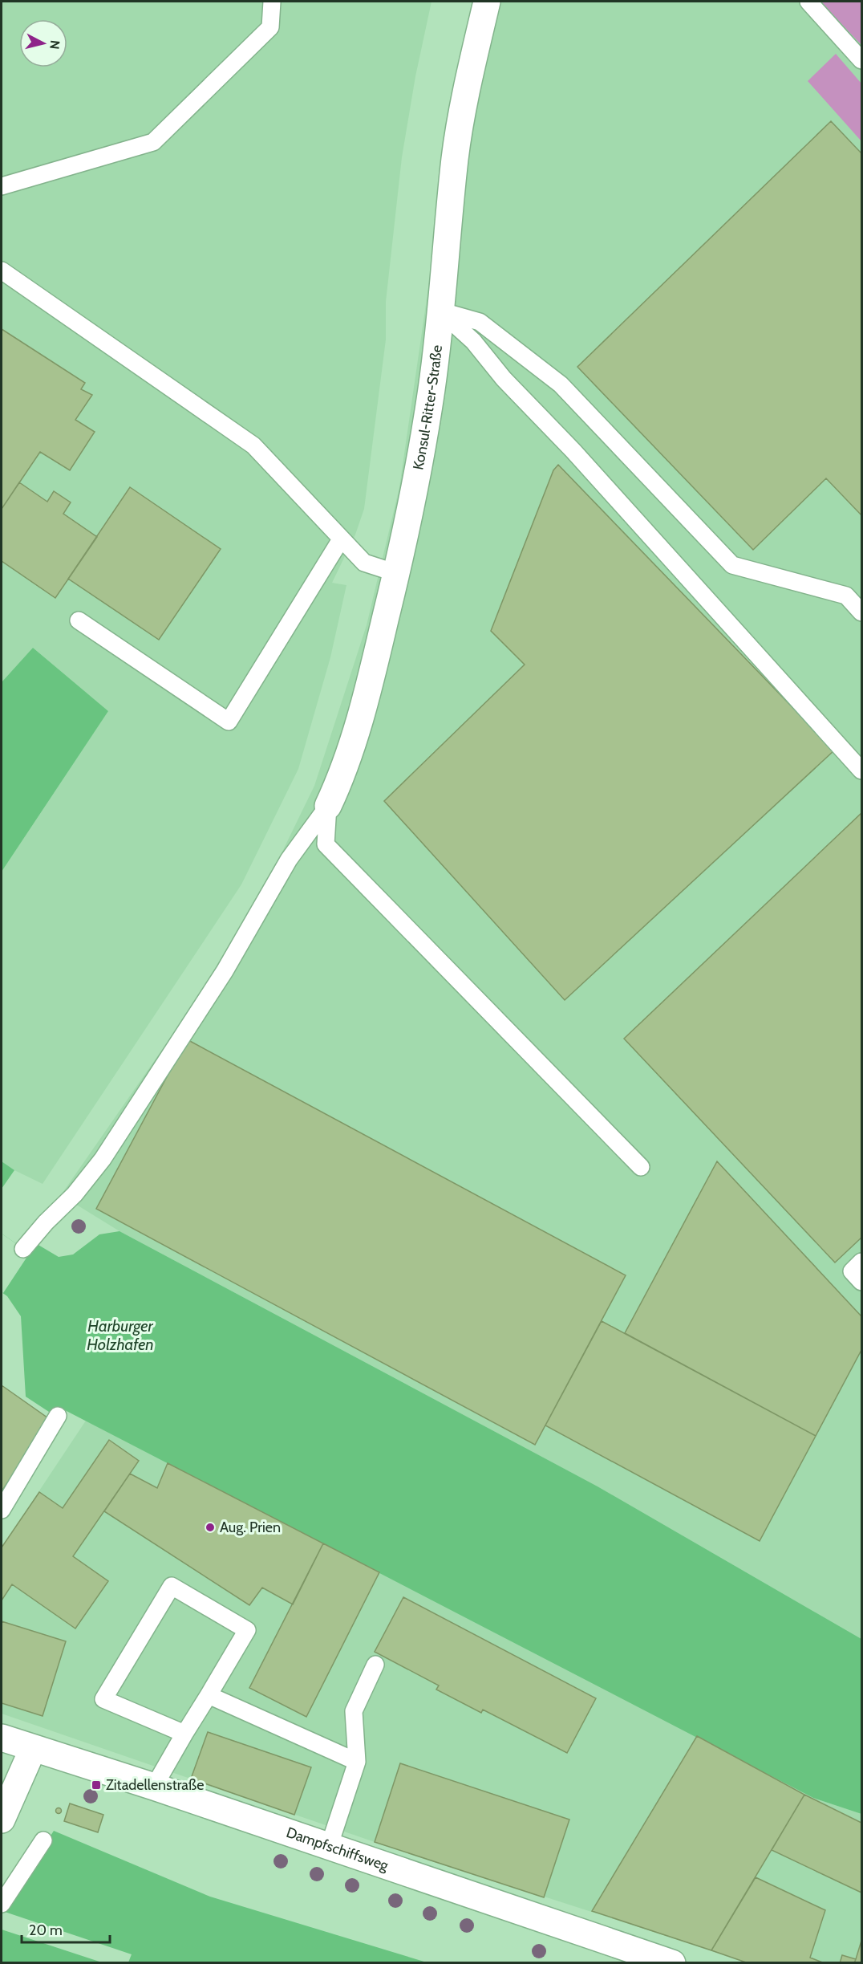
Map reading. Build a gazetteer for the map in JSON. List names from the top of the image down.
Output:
{
  "streets": {
    "street": ["Konsul-Ritter-Straße", "Dampfschiffsweg"]
  },
  "water": ["Harburger Holzhafen"],
  "places": {
    "other": ["Aug. Prien"],
    "transit": ["Zitadellenstraße"]
  },
  "scale_bar": "20 m",
  "north": "right"
}
